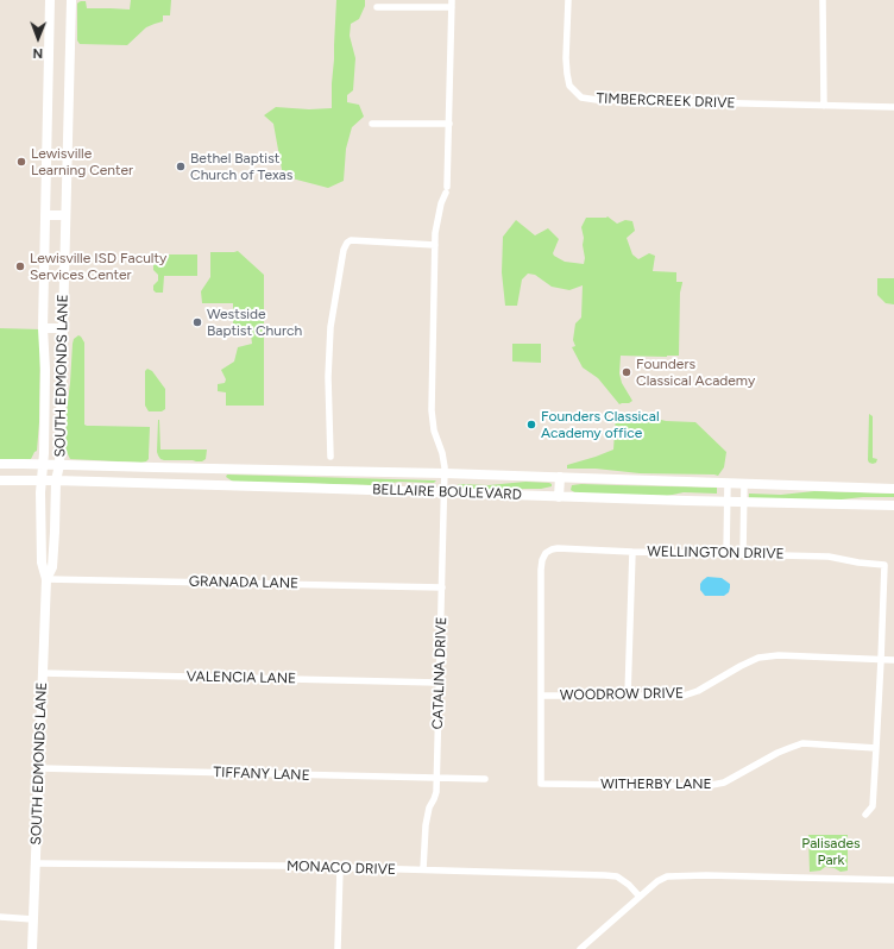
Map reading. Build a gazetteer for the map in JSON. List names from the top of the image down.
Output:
{
  "streets": {
    "main road": ["SOUTH EDMONDS LANE", "BELLAIRE BOULEVARD"],
    "street": [
      "TIMBERCREEK DRIVE",
      "WELLINGTON DRIVE",
      "GRANADA LANE",
      "CATALINA DRIVE",
      "VALENCIA LANE",
      "WOODROW DRIVE",
      "TIFFANY LANE",
      "WITHERBY LANE",
      "MONACO DRIVE"
    ]
  },
  "crossings": [
    ["SOUTH EDMONDS LANE", "BELLAIRE BOULEVARD"],
    ["SOUTH EDMONDS LANE", "GRANADA LANE"],
    ["SOUTH EDMONDS LANE", "VALENCIA LANE"],
    ["SOUTH EDMONDS LANE", "TIFFANY LANE"],
    ["SOUTH EDMONDS LANE", "MONACO DRIVE"],
    ["BELLAIRE BOULEVARD", "CATALINA DRIVE"],
    ["WELLINGTON DRIVE", "WOODROW DRIVE"],
    ["WELLINGTON DRIVE", "WITHERBY LANE"],
    ["GRANADA LANE", "CATALINA DRIVE"],
    ["CATALINA DRIVE", "VALENCIA LANE"],
    ["CATALINA DRIVE", "TIFFANY LANE"],
    ["CATALINA DRIVE", "MONACO DRIVE"],
    ["WOODROW DRIVE", "WITHERBY LANE"]
  ],
  "parks": ["Palisades Park"],
  "places": [
    "Lewisville Learning Center",
    "Bethel Baptist Church of Texas",
    "Lewisville ISD Faculty Services Center",
    "Westside Baptist Church",
    "Founders Classical Academy",
    "Founders Classical Academy office"
  ],
  "north": "bottom"
}
